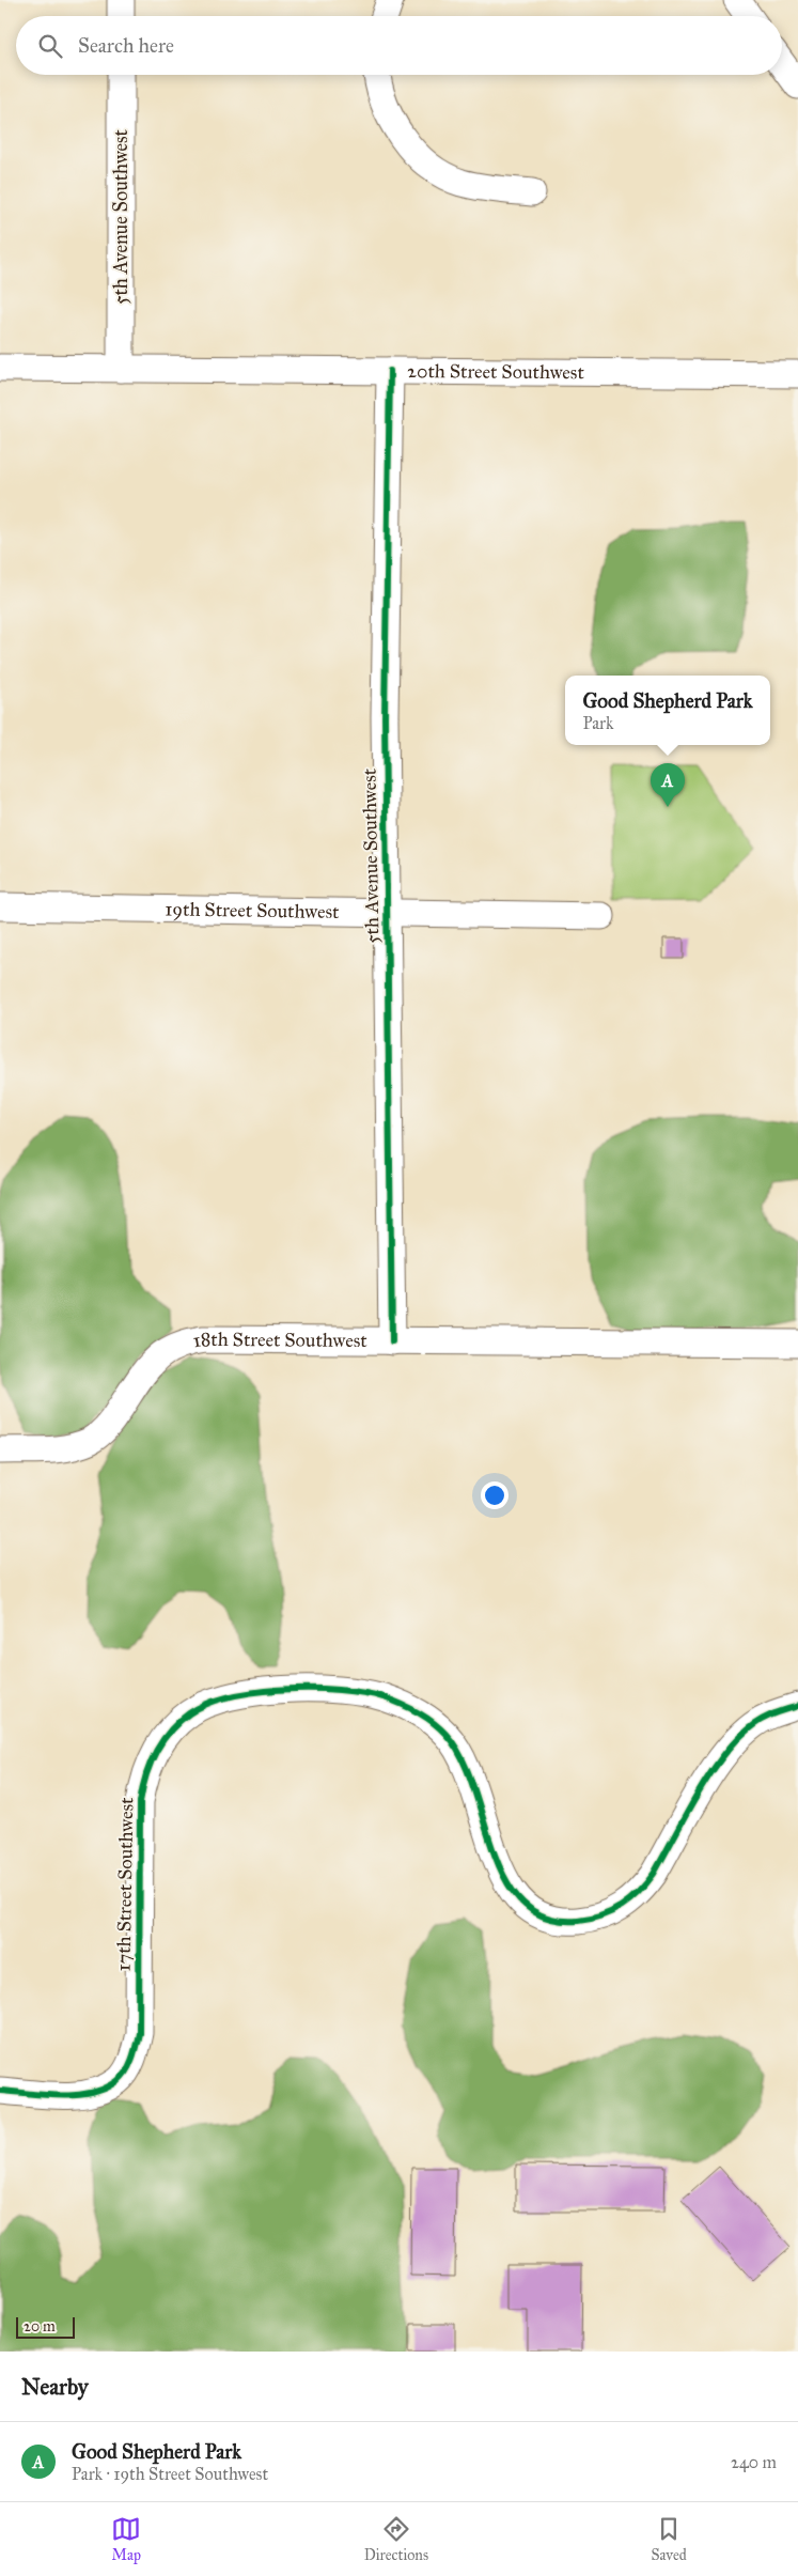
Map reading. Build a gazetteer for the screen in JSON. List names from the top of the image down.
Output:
{
  "streets": {
    "street": [
      "5th Avenue Southwest",
      "20th Street Southwest",
      "19th Street Southwest",
      "18th Street Southwest",
      "17th Street Southwest"
    ]
  },
  "crossings": [
    ["5th Avenue Southwest", "20th Street Southwest"],
    ["5th Avenue Southwest", "19th Street Southwest"],
    ["5th Avenue Southwest", "18th Street Southwest"]
  ],
  "scale_bar": "20 m",
  "page": {
    "search": "Search here",
    "popup": ["Good Shepherd Park", "Park"],
    "pins": "A",
    "scale": "20 m",
    "heading": "Nearby",
    "list": [
      {
        "mark": "A",
        "name": "Good Shepherd Park",
        "note": "Park · 19th Street Southwest",
        "value": "240 m"
      }
    ],
    "nav": ["Map", "Directions", "Saved"]
  }
}
